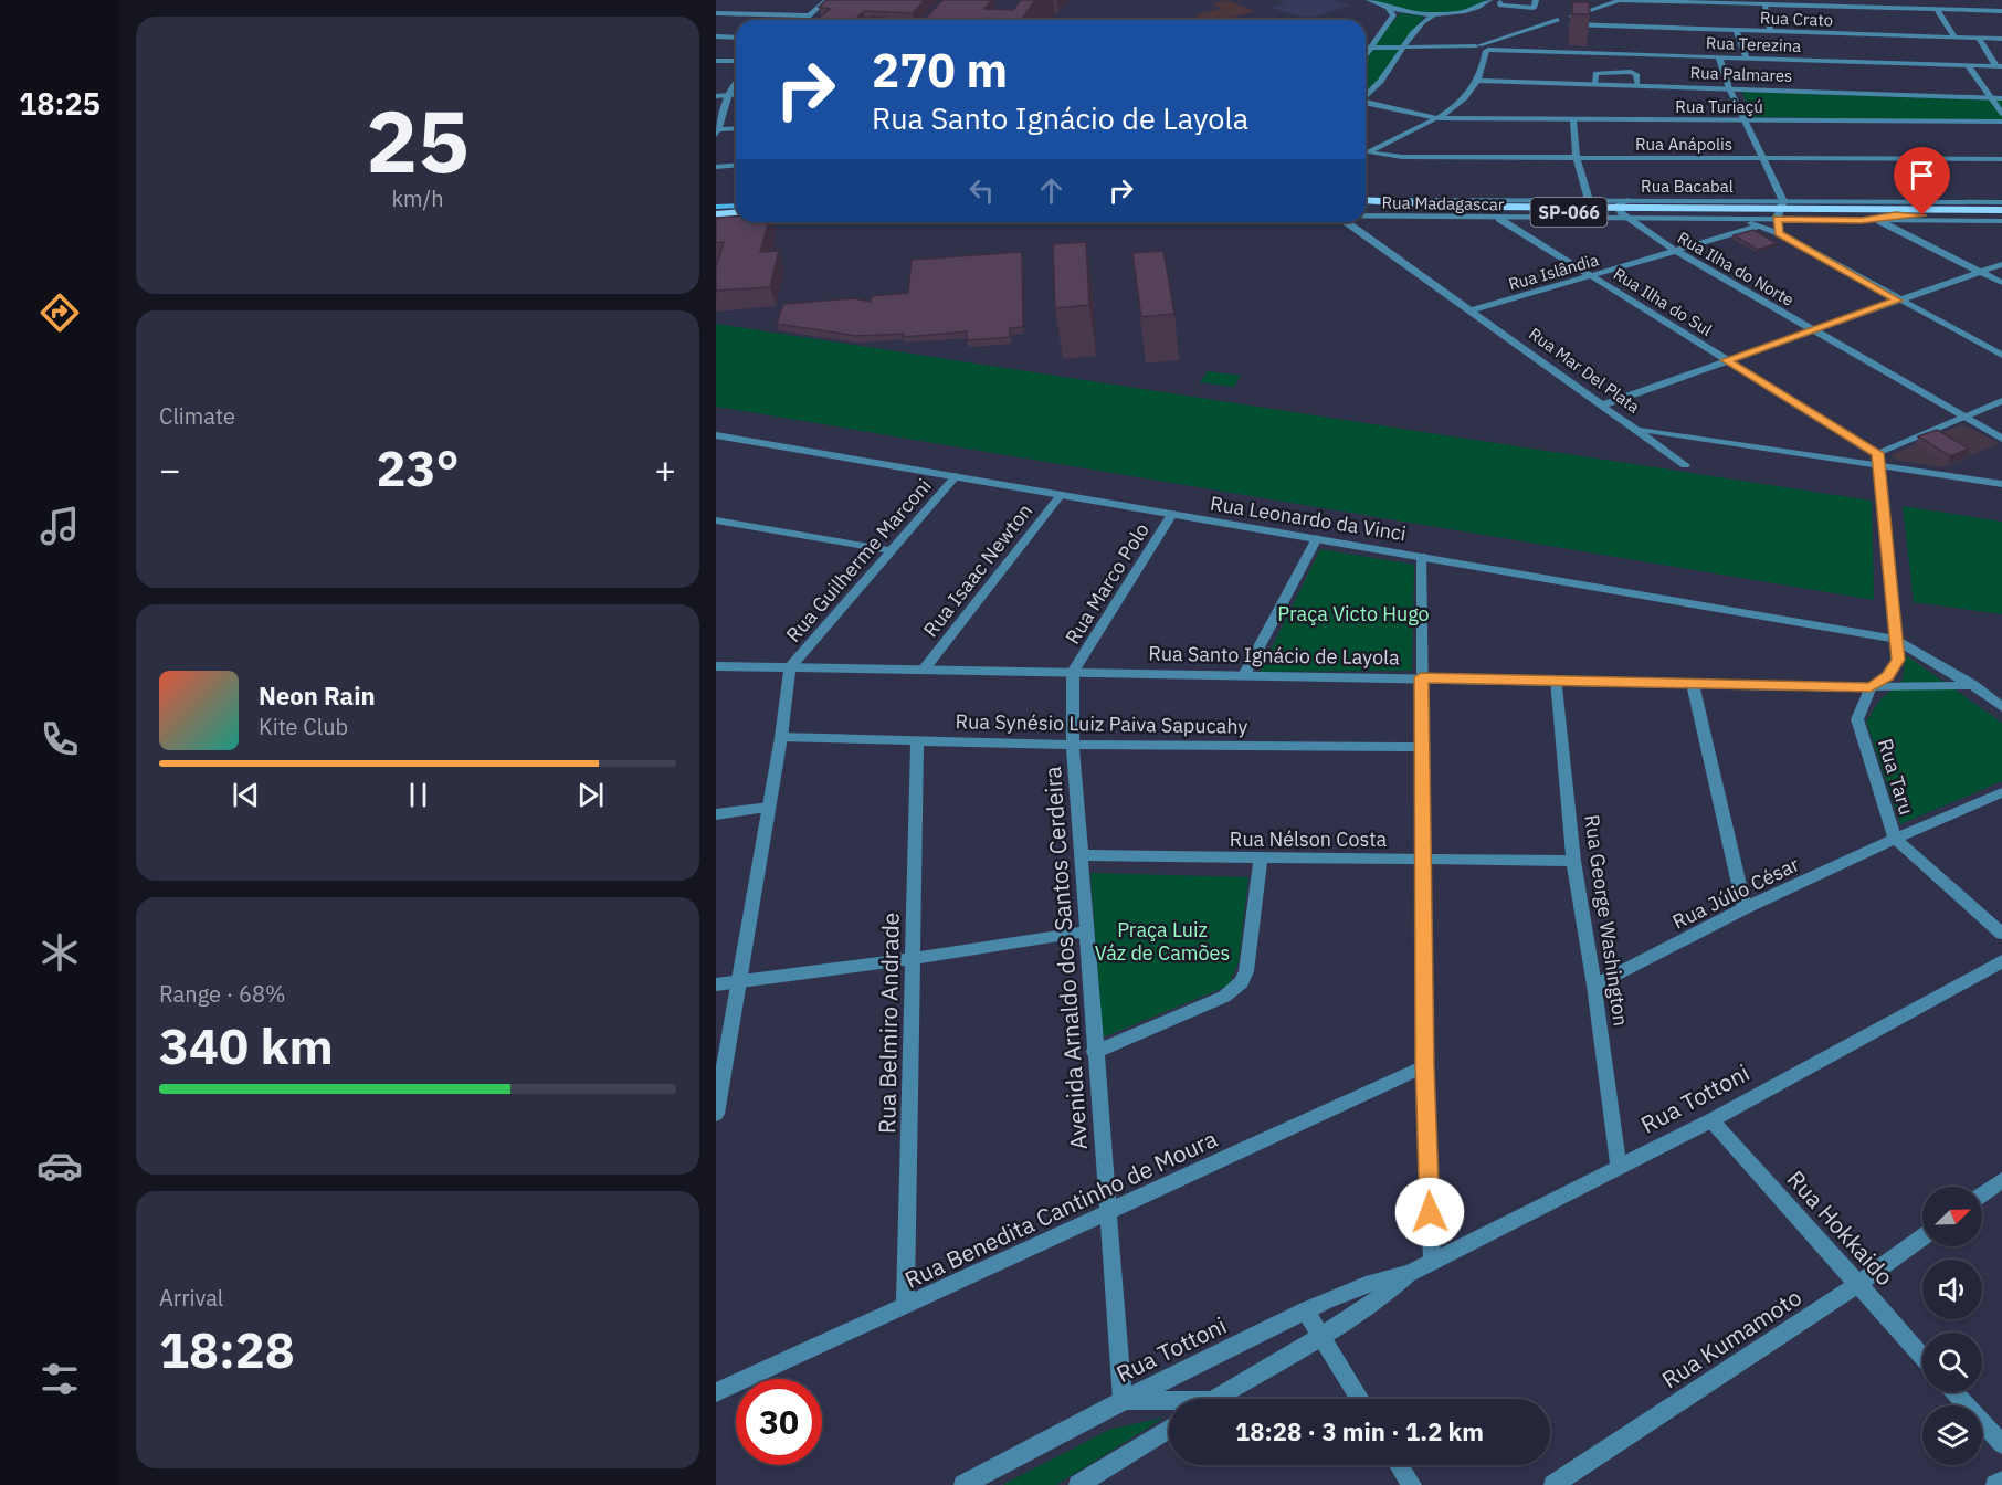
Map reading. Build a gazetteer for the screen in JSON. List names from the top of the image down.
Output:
{
  "streets": {
    "main road": ["SP-066"],
    "street": [
      "Rua Crato",
      "Rua Terezina",
      "Rua Palmares",
      "Rua Turiaçú",
      "Rua Anápolis",
      "Rua Bacabal",
      "Rua Madagascar",
      "Rua Ilha do Norte",
      "Rua Islândia",
      "Rua Ilha do Sul",
      "Rua Mar Del Plata",
      "Rua Leonardo da Vinci",
      "Rua Guilherme Marconi",
      "Rua Isaac Newton",
      "Rua Marco Polo",
      "Rua Santo Ignácio de Layola",
      "Rua Synésio Luiz Paiva Sapucahy",
      "Rua Taru",
      "Rua Nélson Costa",
      "Rua Júlio César",
      "Rua George Washington",
      "Avenida Arnaldo dos Santos Cerdeira",
      "Rua Belmiro Andrade",
      "Rua Tottoni",
      "Rua Benedita Cantinho de Moura",
      "Rua Hokkaido",
      "Rua Kumamoto"
    ]
  },
  "crossings": [
    ["Rua Bacabal", "Rua Madagascar"],
    ["Rua Bacabal", "SP-066"],
    ["Rua Bacabal", "Rua Ilha do Norte"],
    ["Rua Madagascar", "SP-066"],
    ["Rua Madagascar", "Rua Ilha do Norte"],
    ["Rua Madagascar", "Rua Ilha do Sul"],
    ["SP-066", "Rua Ilha do Norte"],
    ["Rua Ilha do Norte", "Rua Islândia"],
    ["Rua Islândia", "Rua Ilha do Sul"],
    ["Rua Islândia", "Rua Mar Del Plata"],
    ["Rua Ilha do Sul", "Rua Mar Del Plata"],
    ["Rua Leonardo da Vinci", "Rua Guilherme Marconi"],
    ["Rua Leonardo da Vinci", "Rua Isaac Newton"],
    ["Rua Leonardo da Vinci", "Rua Marco Polo"],
    ["Rua Leonardo da Vinci", "Rua Taru"],
    ["Rua Guilherme Marconi", "Rua Santo Ignácio de Layola"],
    ["Rua Isaac Newton", "Rua Santo Ignácio de Layola"],
    ["Rua Marco Polo", "Rua Santo Ignácio de Layola"],
    ["Rua Marco Polo", "Avenida Arnaldo dos Santos Cerdeira"],
    ["Rua Santo Ignácio de Layola", "Rua Taru"],
    ["Rua Santo Ignácio de Layola", "Rua George Washington"],
    ["Rua Santo Ignácio de Layola", "Avenida Arnaldo dos Santos Cerdeira"],
    ["Rua Synésio Luiz Paiva Sapucahy", "Avenida Arnaldo dos Santos Cerdeira"],
    ["Rua Synésio Luiz Paiva Sapucahy", "Rua Belmiro Andrade"],
    ["Rua Taru", "Rua Júlio César"],
    ["Rua Nélson Costa", "Rua George Washington"],
    ["Rua Nélson Costa", "Avenida Arnaldo dos Santos Cerdeira"],
    ["Rua Júlio César", "Rua George Washington"],
    ["Rua George Washington", "Rua Tottoni"],
    ["Avenida Arnaldo dos Santos Cerdeira", "Rua Tottoni"],
    ["Avenida Arnaldo dos Santos Cerdeira", "Rua Benedita Cantinho de Moura"],
    ["Rua Belmiro Andrade", "Rua Benedita Cantinho de Moura"],
    ["Rua Tottoni", "Rua Hokkaido"],
    ["Rua Hokkaido", "Rua Kumamoto"]
  ],
  "parks": ["Praça Victo Hugo", "Praça Luiz Váz de Camões"],
  "north": "top right",
  "page": {
    "tabs": "18:25",
    "tile": [
      ["25", "km/h"],
      "Climate",
      ["Range · 68%", "340 km"],
      ["Arrival", "18:28"]
    ],
    "turn": ["270 m", "Rua Santo Ignácio de Layola"],
    "heat": ["−", "23°", "+"],
    "song": ["Neon Rain", "Kite Club"],
    "limit": "30",
    "trip": "18:28 · 3 min · 1.2 km"
  }
}
